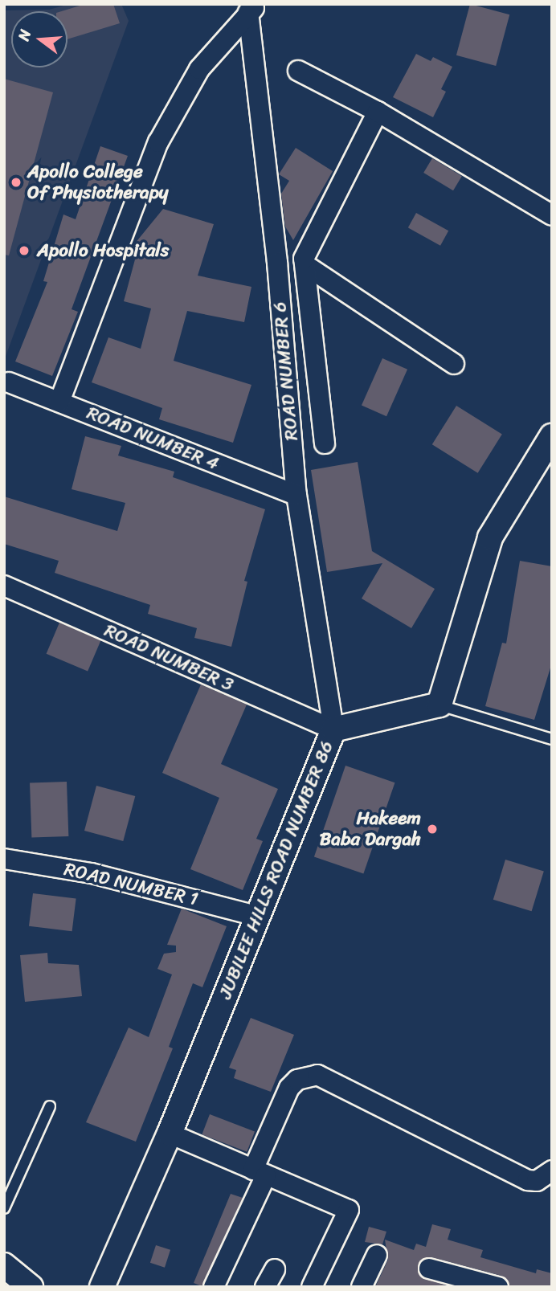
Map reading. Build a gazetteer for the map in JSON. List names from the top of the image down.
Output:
{
  "streets": {
    "street": [
      "ROAD NUMBER 6",
      "ROAD NUMBER 4",
      "ROAD NUMBER 3",
      "JUBILEE HILLS ROAD NUMBER 86",
      "ROAD NUMBER 1"
    ]
  },
  "crossings": [
    ["ROAD NUMBER 6", "ROAD NUMBER 4"],
    ["ROAD NUMBER 6", "ROAD NUMBER 3"],
    ["ROAD NUMBER 6", "JUBILEE HILLS ROAD NUMBER 86"],
    ["ROAD NUMBER 3", "JUBILEE HILLS ROAD NUMBER 86"],
    ["JUBILEE HILLS ROAD NUMBER 86", "ROAD NUMBER 1"]
  ],
  "places": ["Apollo College Of Physiotherapy", "Apollo Hospitals", "Hakeem Baba Dargah"],
  "north": "left"
}
